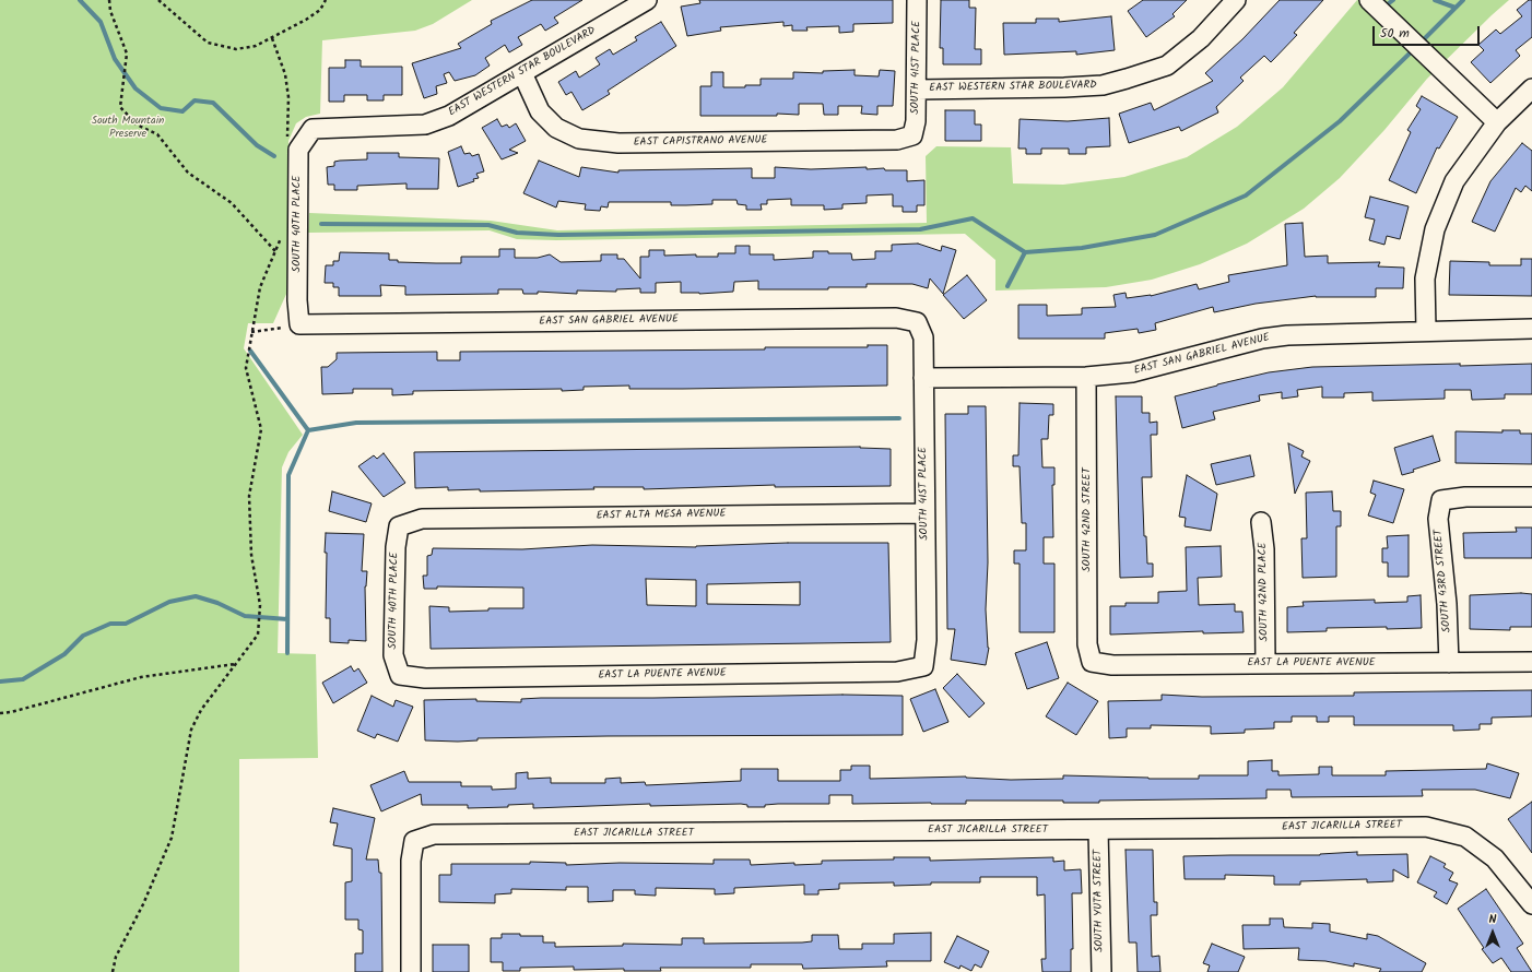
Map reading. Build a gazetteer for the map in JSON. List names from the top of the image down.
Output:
{
  "streets": {
    "street": [
      "SOUTH 41ST PLACE",
      "EAST WESTERN STAR BOULEVARD",
      "EAST CAPISTRANO AVENUE",
      "SOUTH 40TH PLACE",
      "EAST SAN GABRIEL AVENUE",
      "EAST ALTA MESA AVENUE",
      "SOUTH 42ND STREET",
      "SOUTH 43RD STREET",
      "SOUTH 42ND PLACE",
      "EAST LA PUENTE AVENUE",
      "EAST JICARILLA STREET",
      "SOUTH YUTA STREET"
    ]
  },
  "crossings": [
    ["SOUTH 41ST PLACE", "EAST WESTERN STAR BOULEVARD"],
    ["SOUTH 41ST PLACE", "EAST CAPISTRANO AVENUE"],
    ["SOUTH 41ST PLACE", "EAST SAN GABRIEL AVENUE"],
    ["SOUTH 41ST PLACE", "EAST ALTA MESA AVENUE"],
    ["SOUTH 41ST PLACE", "EAST LA PUENTE AVENUE"],
    ["EAST WESTERN STAR BOULEVARD", "EAST CAPISTRANO AVENUE"],
    ["EAST WESTERN STAR BOULEVARD", "SOUTH 40TH PLACE"],
    ["SOUTH 40TH PLACE", "EAST SAN GABRIEL AVENUE"],
    ["SOUTH 40TH PLACE", "EAST ALTA MESA AVENUE"],
    ["SOUTH 40TH PLACE", "EAST LA PUENTE AVENUE"],
    ["EAST SAN GABRIEL AVENUE", "SOUTH 42ND STREET"],
    ["SOUTH 42ND STREET", "EAST LA PUENTE AVENUE"],
    ["SOUTH 43RD STREET", "EAST LA PUENTE AVENUE"],
    ["SOUTH 42ND PLACE", "EAST LA PUENTE AVENUE"],
    ["EAST JICARILLA STREET", "SOUTH YUTA STREET"]
  ],
  "parks": ["South Mountain Preserve"],
  "scale_bar": "50 m",
  "north": "top"
}
